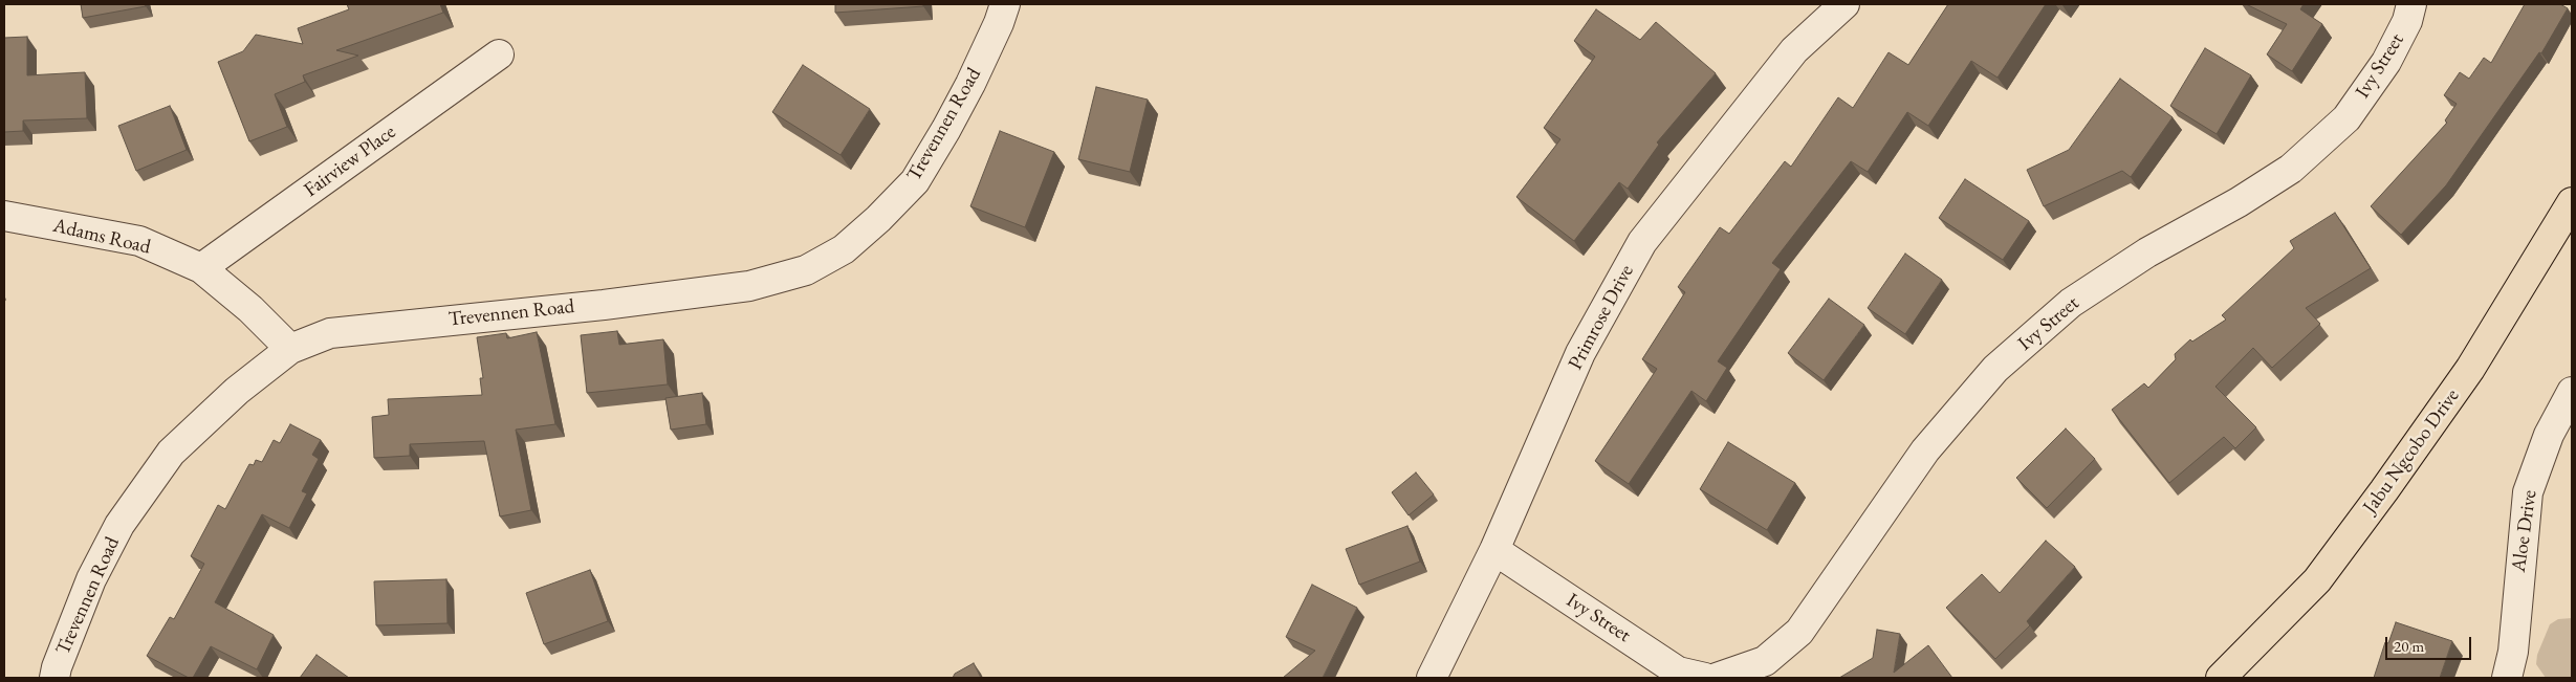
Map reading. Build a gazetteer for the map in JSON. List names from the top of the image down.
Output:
{
  "streets": {
    "main road": ["Jabu Ngcobo Drive"],
    "street": [
      "Ivy Street",
      "Trevennen Road",
      "Fairview Place",
      "Adams Road",
      "Primrose Drive",
      "Aloe Drive"
    ]
  },
  "crossings": [
    ["Ivy Street", "Primrose Drive"],
    ["Trevennen Road", "Adams Road"],
    ["Fairview Place", "Adams Road"]
  ],
  "scale_bar": "20 m"
}
